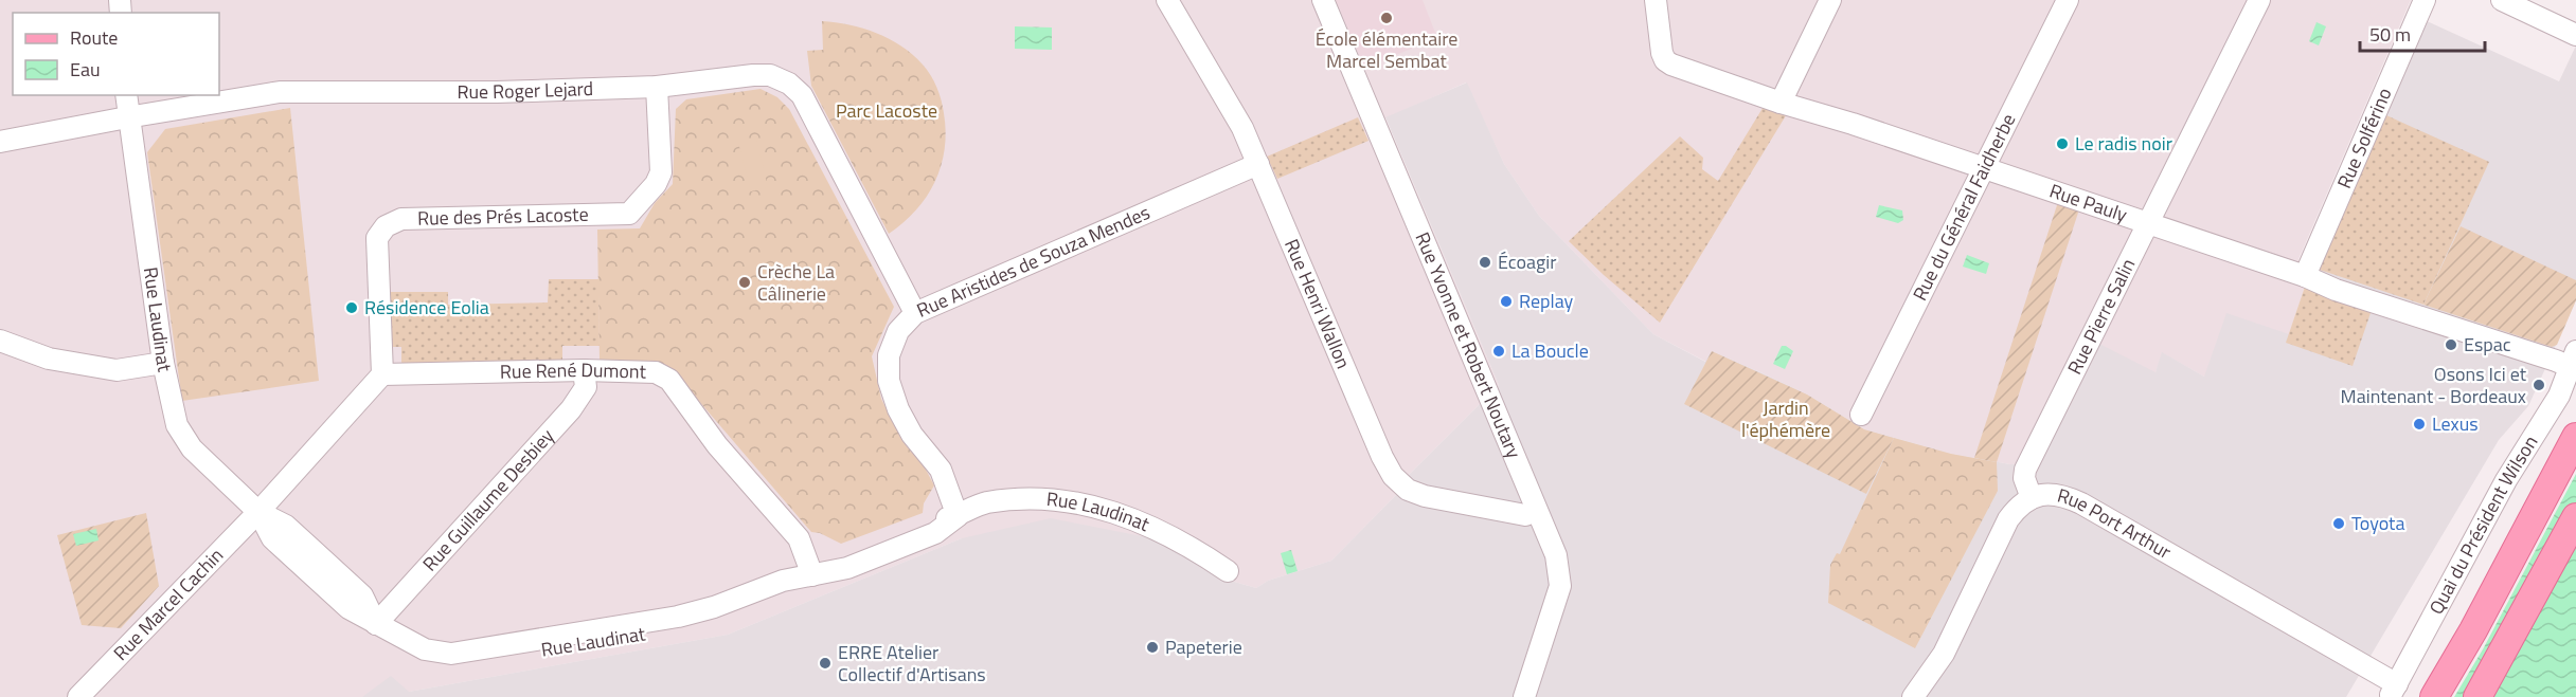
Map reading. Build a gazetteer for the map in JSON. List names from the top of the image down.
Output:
{
  "streets": {
    "street": [
      "Rue Roger Lejard",
      "Rue Solférino",
      "Rue Pauly",
      "Rue du Général Faidherbe",
      "Rue des Prés Lacoste",
      "Rue Aristides de Souza Mendes",
      "Rue Henri Wallon",
      "Rue Pierre Salin",
      "Rue Laudinat",
      "Rue Yvonne et Robert Noutary",
      "Rue René Dumont",
      "Rue Guillaume Desbiey",
      "Quai du Président Wilson",
      "Rue Port Arthur",
      "Rue Marcel Cachin"
    ]
  },
  "crossings": [
    ["Rue Roger Lejard", "Rue des Prés Lacoste"],
    ["Rue Roger Lejard", "Rue Aristides de Souza Mendes"],
    ["Rue Roger Lejard", "Rue Laudinat"],
    ["Rue Solférino", "Rue Pauly"],
    ["Rue Pauly", "Rue du Général Faidherbe"],
    ["Rue Pauly", "Rue Pierre Salin"],
    ["Rue Pauly", "Quai du Président Wilson"],
    ["Rue des Prés Lacoste", "Rue René Dumont"],
    ["Rue Aristides de Souza Mendes", "Rue Henri Wallon"],
    ["Rue Aristides de Souza Mendes", "Rue Laudinat"],
    ["Rue Henri Wallon", "Rue Yvonne et Robert Noutary"],
    ["Rue Pierre Salin", "Rue Port Arthur"],
    ["Rue Laudinat", "Rue René Dumont"],
    ["Rue Laudinat", "Rue Guillaume Desbiey"],
    ["Rue Laudinat", "Rue Marcel Cachin"],
    ["Rue René Dumont", "Rue Guillaume Desbiey"],
    ["Quai du Président Wilson", "Rue Port Arthur"]
  ],
  "parks": ["Parc Lacoste", "Jardin l'éphémère"],
  "places": [
    "École élémentaire Marcel Sembat",
    "Le radis noir",
    "Écoagir",
    "Crèche La Câlinerie",
    "Replay",
    "Résidence Eolia",
    "Espac",
    "La Boucle",
    "Osons Ici et Maintenant - Bordeaux",
    "Lexus",
    "Toyota",
    "Papeterie",
    "ERRE Atelier Collectif d'Artisans"
  ],
  "legend": ["Route", "Eau"],
  "scale_bar": "50 m"
}
